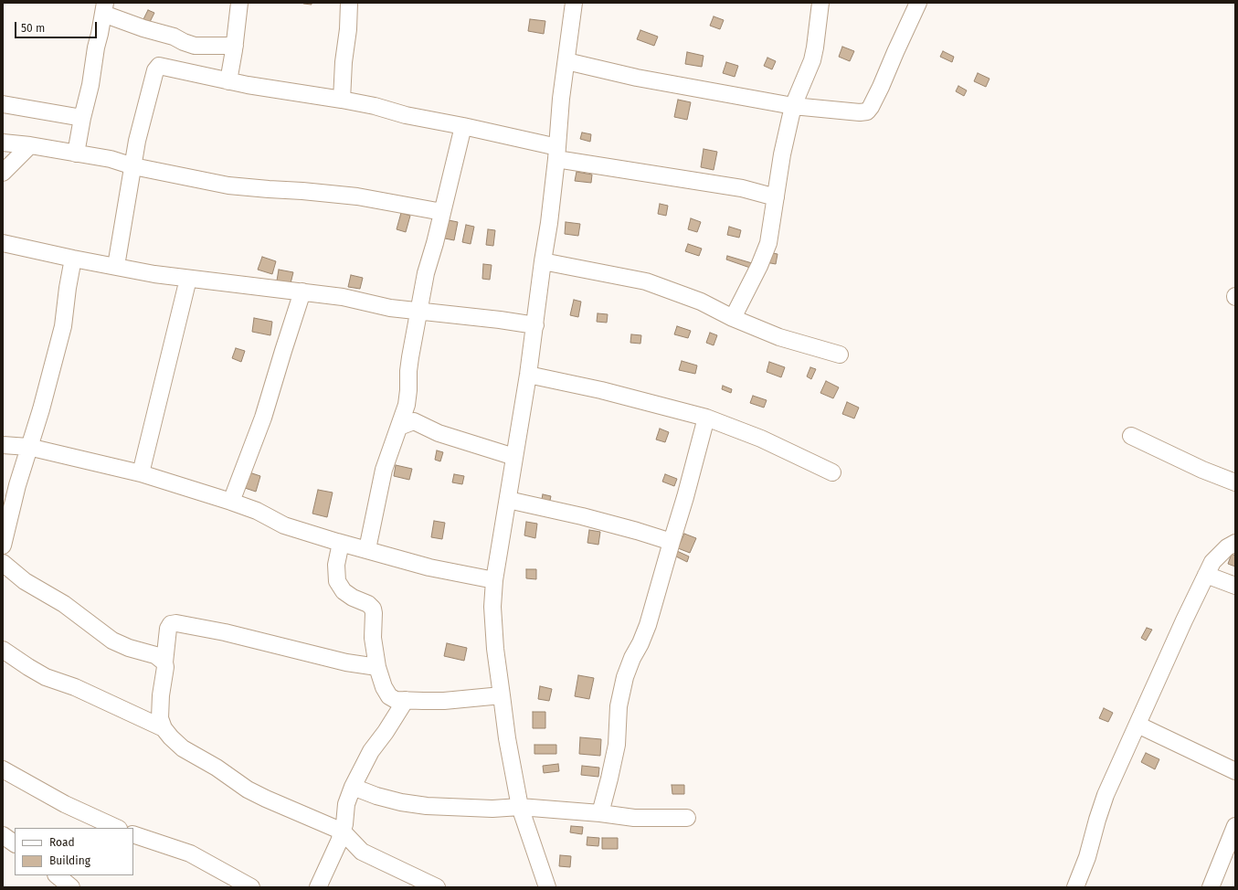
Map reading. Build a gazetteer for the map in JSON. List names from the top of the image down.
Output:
{
  "legend": ["Road", "Building"],
  "scale_bar": "50 m"
}
